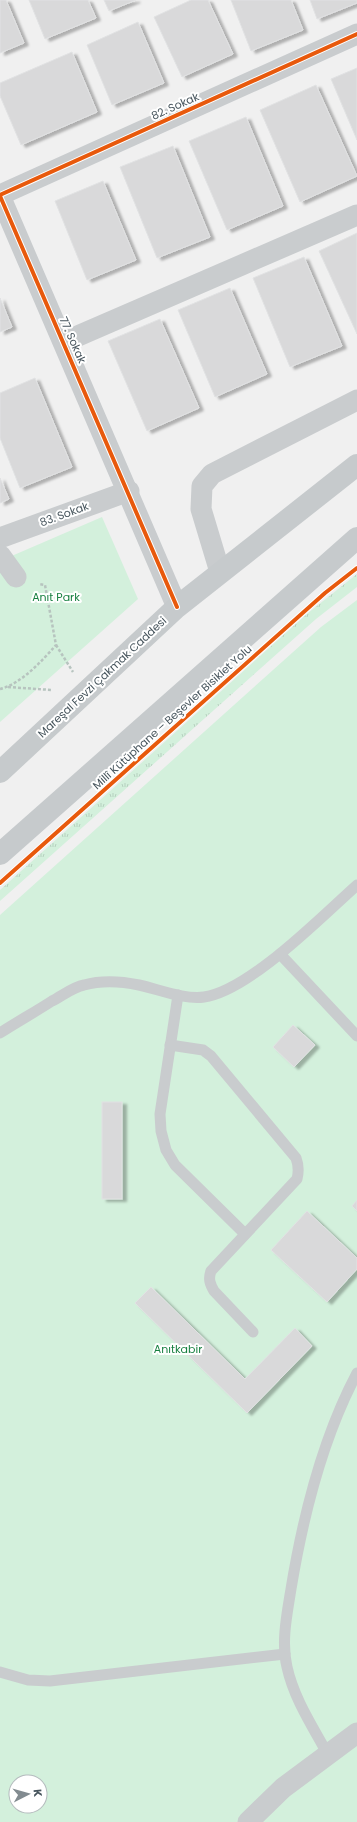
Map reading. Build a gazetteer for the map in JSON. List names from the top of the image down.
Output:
{
  "streets": {
    "main road": ["Mareşal Fevzi Çakmak Caddesi"],
    "street": ["82. Sokak", "77. Sokak", "83. Sokak"],
    "cycle path": ["Millî Kütüphane – Beşevler Bisiklet Yolu"]
  },
  "crossings": [
    ["82. Sokak", "77. Sokak"],
    ["77. Sokak", "83. Sokak"],
    ["77. Sokak", "Mareşal Fevzi Çakmak Caddesi"]
  ],
  "parks": ["Anıt Park", "Anıtkabir"],
  "north": "right"
}
